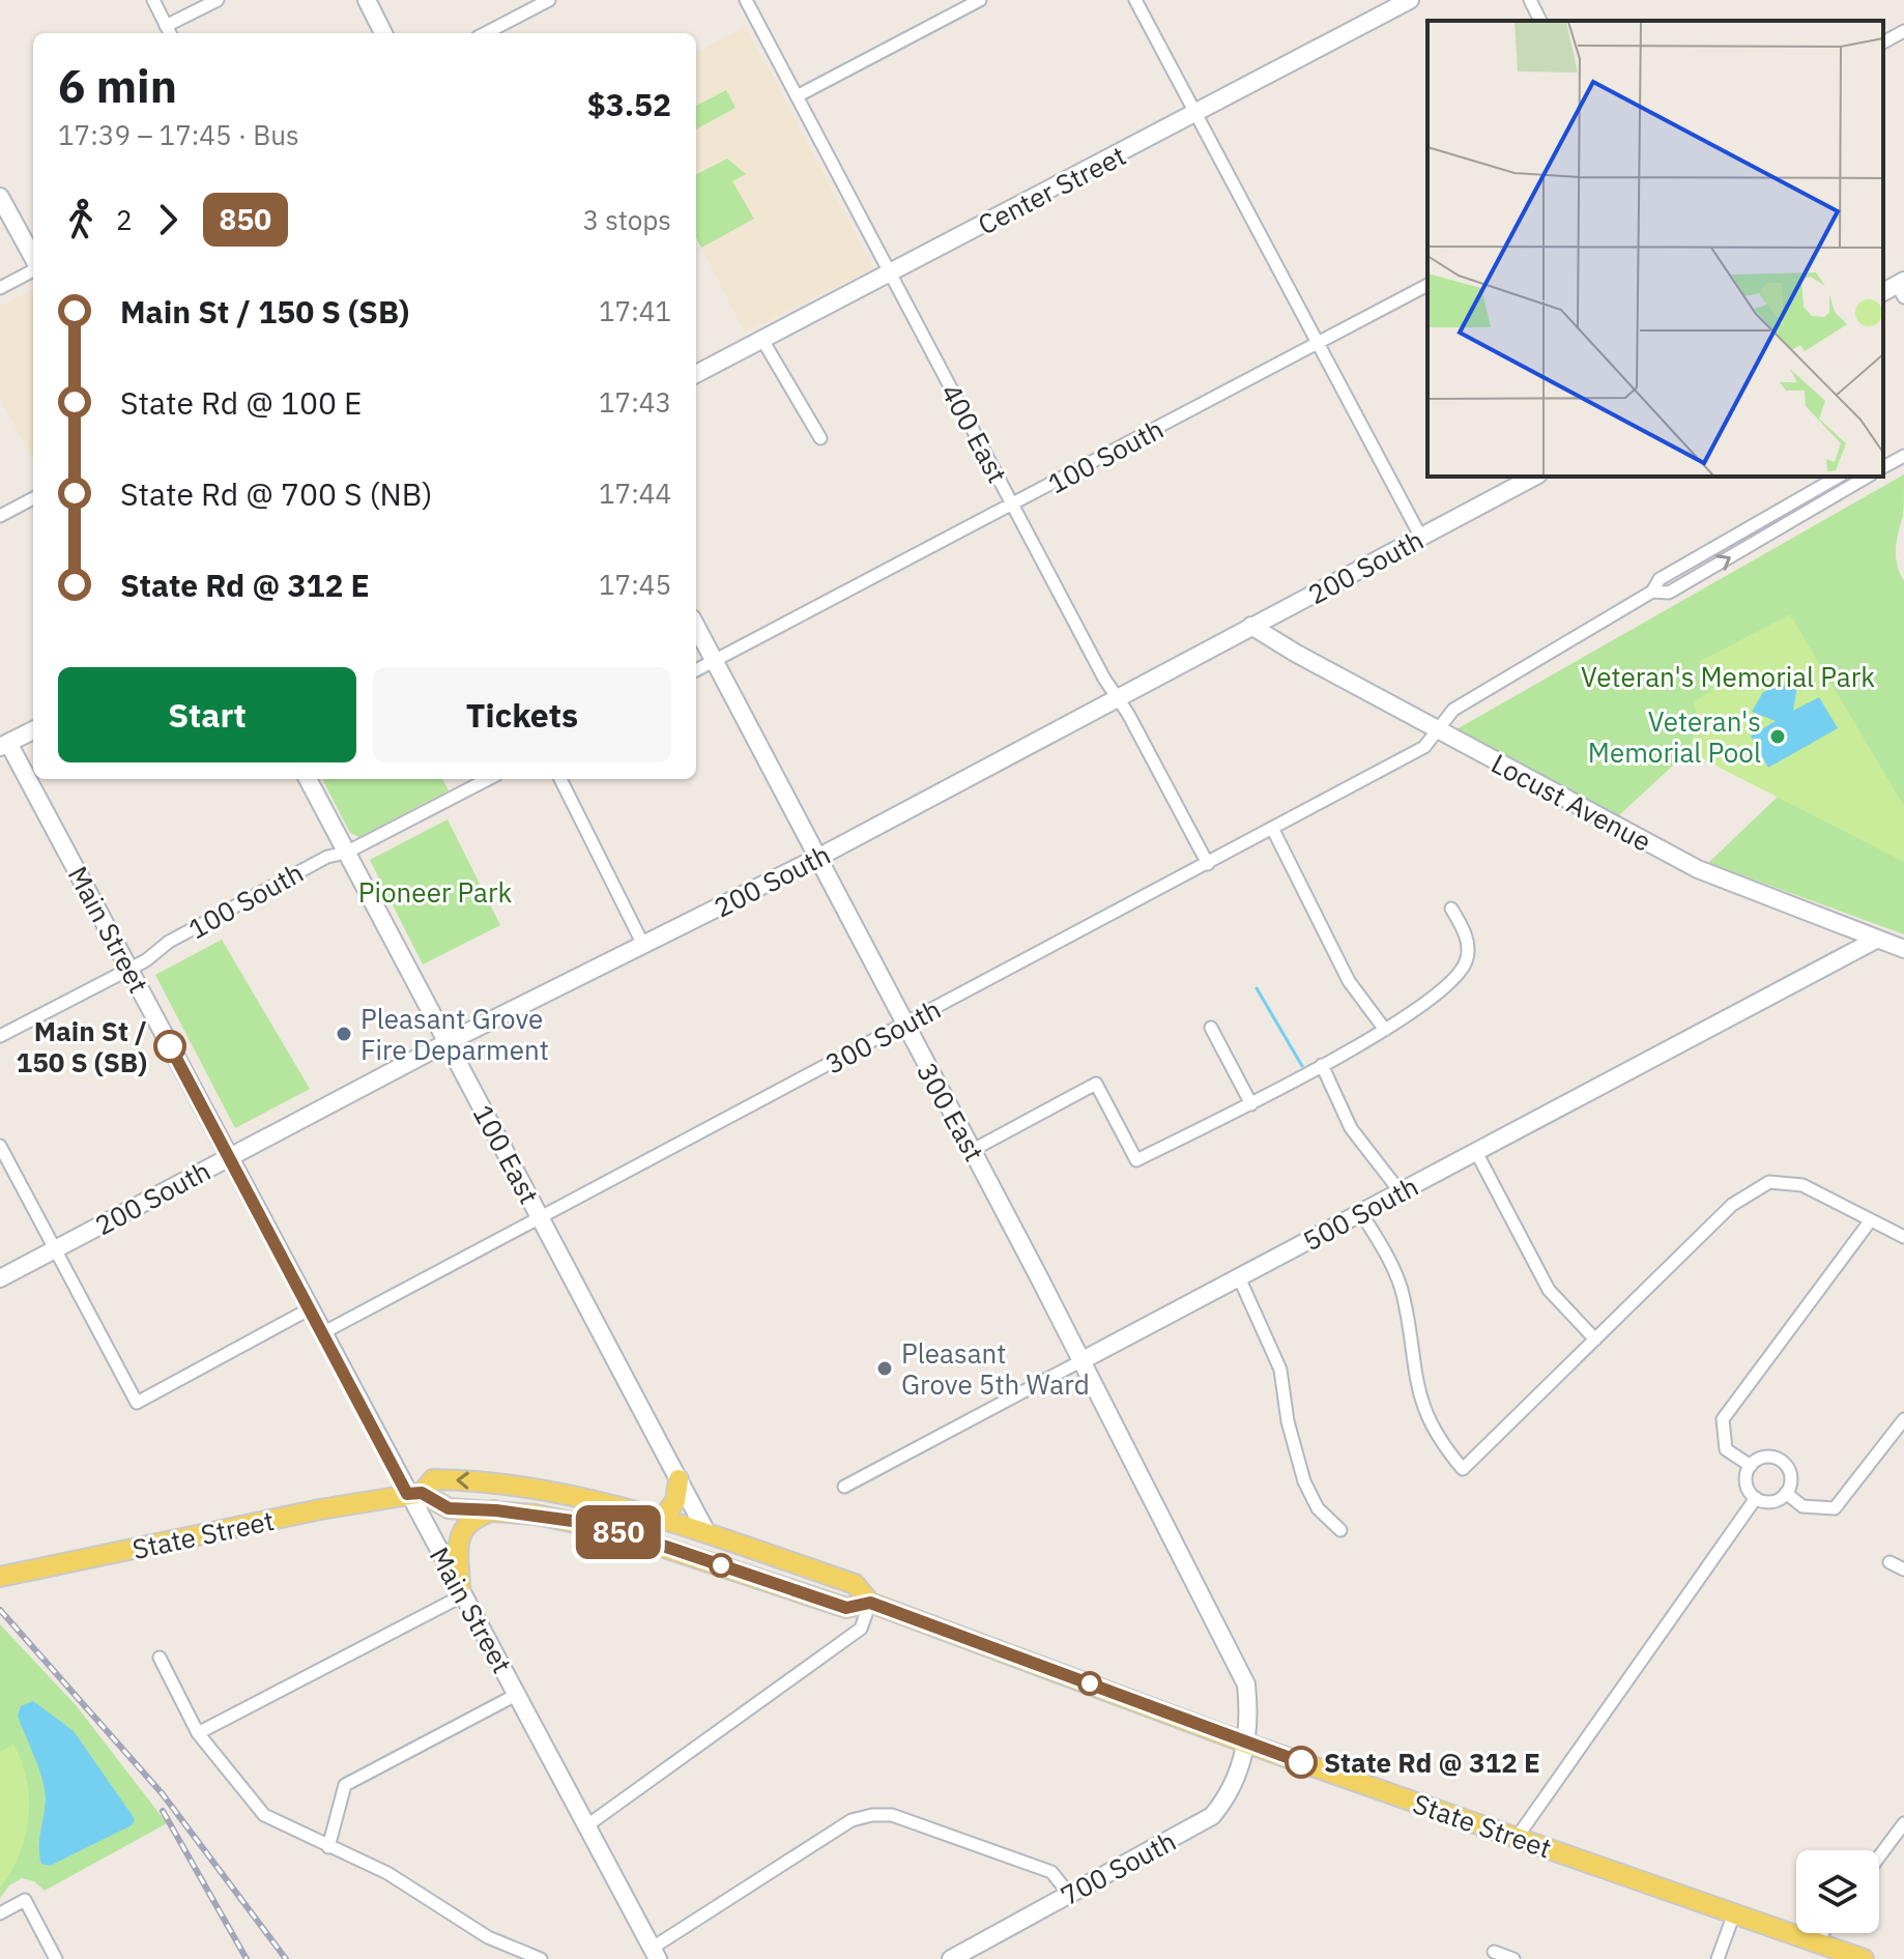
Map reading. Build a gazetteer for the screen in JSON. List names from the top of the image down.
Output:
{
  "streets": {
    "main road": ["State Street"],
    "street": [
      "Center Street",
      "400 East",
      "100 South",
      "200 South",
      "Locust Avenue",
      "Main Street",
      "300 South",
      "300 East",
      "100 East",
      "500 South",
      "700 South"
    ]
  },
  "crossings": [
    ["Center Street", "400 East"],
    ["400 East", "100 South"],
    ["400 East", "200 South"],
    ["400 East", "300 South"],
    ["100 South", "Main Street"],
    ["100 South", "300 East"],
    ["100 South", "100 East"],
    ["200 South", "Locust Avenue"],
    ["200 South", "Main Street"],
    ["200 South", "300 East"],
    ["200 South", "100 East"],
    ["Locust Avenue", "300 South"],
    ["Locust Avenue", "500 South"],
    ["Main Street", "300 South"],
    ["Main Street", "State Street"],
    ["300 South", "300 East"],
    ["300 South", "100 East"],
    ["300 East", "500 South"],
    ["300 East", "State Street"],
    ["300 East", "700 South"],
    ["100 East", "State Street"],
    ["State Street", "700 South"]
  ],
  "parks": ["Veteran's Memorial Park", "Pioneer Park"],
  "places": [
    "Veteran's Memorial Pool",
    "Pleasant Grove Fire Deparment",
    "Main St / 150 S (SB)",
    "Pleasant Grove 5th Ward",
    "State Rd @ 312 E"
  ],
  "lines": ["bus line 850"],
  "page": {
    "on_map": "850",
    "heading": ["6 min", "17:39 – 17:45 · Bus", "$3.52"],
    "legs": ["2", "850", "3 stops"],
    "list": [
      {
        "name": "Main St / 150 S (SB)",
        "value": "17:41"
      },
      {
        "name": "State Rd @ 100 E",
        "value": "17:43"
      },
      {
        "name": "State Rd @ 700 S (NB)",
        "value": "17:44"
      },
      {
        "name": "State Rd @ 312 E",
        "value": "17:45"
      }
    ],
    "buttons": ["Start", "Tickets"]
  }
}
